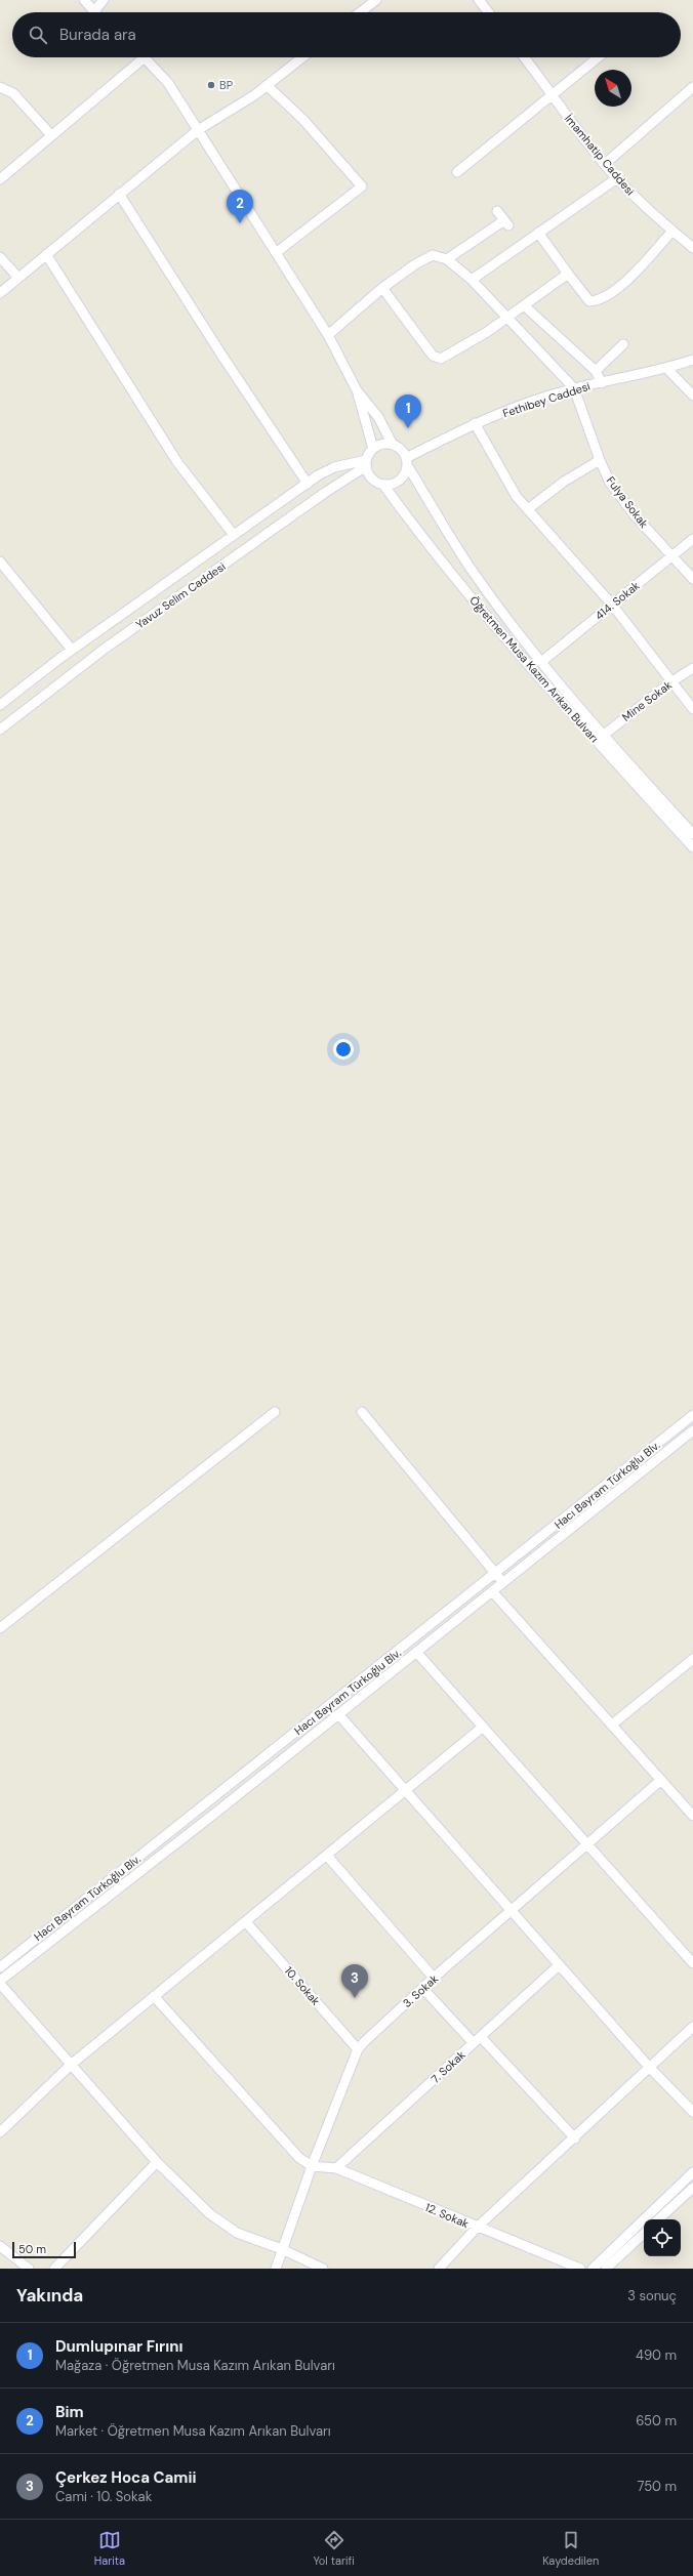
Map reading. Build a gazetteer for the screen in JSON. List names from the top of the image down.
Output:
{
  "streets": {
    "street": [
      "İmamhatip Caddesi",
      "Fethibey Caddesi",
      "Fulya Sokak",
      "Yavuz Selim Caddesi",
      "414. Sokak",
      "Öğretmen Musa Kazım Arıkan Bulvarı",
      "Mine Sokak",
      "Hacı Bayram Türkoğlu Blv.",
      "10. Sokak",
      "3. Sokak",
      "7. Sokak",
      "12. Sokak"
    ]
  },
  "crossings": [
    ["Fethibey Caddesi", "Fulya Sokak"],
    ["Fethibey Caddesi", "Yavuz Selim Caddesi"],
    ["Fethibey Caddesi", "Öğretmen Musa Kazım Arıkan Bulvarı"],
    ["Fulya Sokak", "414. Sokak"],
    ["Yavuz Selim Caddesi", "Öğretmen Musa Kazım Arıkan Bulvarı"],
    ["414. Sokak", "Öğretmen Musa Kazım Arıkan Bulvarı"],
    ["Öğretmen Musa Kazım Arıkan Bulvarı", "Mine Sokak"],
    ["10. Sokak", "3. Sokak"],
    ["3. Sokak", "12. Sokak"],
    ["7. Sokak", "12. Sokak"]
  ],
  "places": ["BP"],
  "scale_bar": "50 m",
  "north": "top left",
  "page": {
    "search": "Burada ara",
    "pins": ["2", "1", "3"],
    "scale": "50 m",
    "heading": ["Yakında", "3 sonuç"],
    "list": [
      {
        "mark": "1",
        "name": "Dumlupınar Fırını",
        "note": "Mağaza · Öğretmen Musa Kazım Arıkan Bulvarı",
        "value": "490 m"
      },
      {
        "mark": "2",
        "name": "Bim",
        "note": "Market · Öğretmen Musa Kazım Arıkan Bulvarı",
        "value": "650 m"
      },
      {
        "mark": "3",
        "name": "Çerkez Hoca Camii",
        "note": "Cami · 10. Sokak",
        "value": "750 m"
      }
    ],
    "nav": ["Harita", "Yol tarifi", "Kaydedilen"]
  }
}
